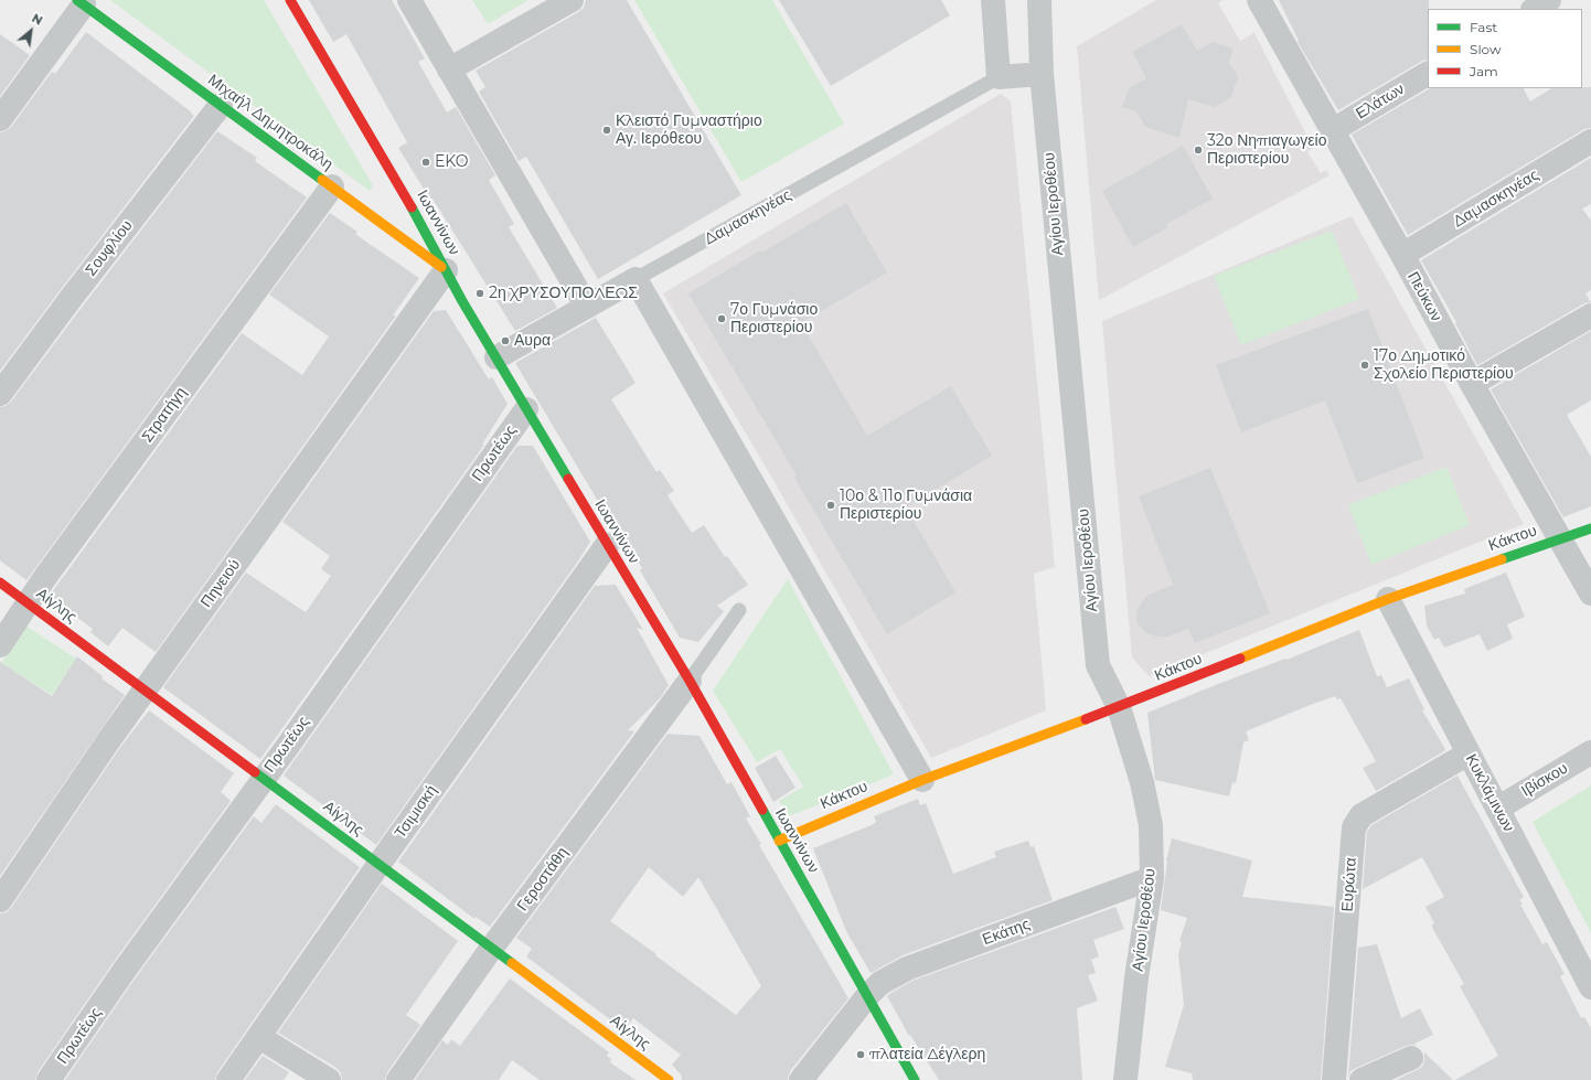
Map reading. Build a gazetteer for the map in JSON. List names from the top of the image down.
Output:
{
  "streets": {
    "street": [
      "Ελάτων",
      "Μιχαήλ Δημητροκάλη",
      "Δαμασκηνέας",
      "Αγίου Ιεροθέου",
      "Ιωαννίνων",
      "Σουφλίου",
      "Πεύκων",
      "Στρατήγη",
      "Πρωτέως",
      "Κάκτου",
      "Πηνειού",
      "Αίγλης",
      "Ιβίσκου",
      "Κυκλάμινων",
      "Τσιμισκή",
      "Γεροστάθη",
      "Ευρώτα",
      "Εκάτης"
    ]
  },
  "crossings": [
    ["Ελάτων", "Πεύκων"],
    ["Μιχαήλ Δημητροκάλη", "Ιωαννίνων"],
    ["Μιχαήλ Δημητροκάλη", "Σουφλίου"],
    ["Μιχαήλ Δημητροκάλη", "Στρατήγη"],
    ["Μιχαήλ Δημητροκάλη", "Πηνειού"],
    ["Δαμασκηνέας", "Ιωαννίνων"],
    ["Δαμασκηνέας", "Πεύκων"],
    ["Αγίου Ιεροθέου", "Κάκτου"],
    ["Αγίου Ιεροθέου", "Εκάτης"],
    ["Ιωαννίνων", "Πρωτέως"],
    ["Ιωαννίνων", "Κάκτου"],
    ["Ιωαννίνων", "Πηνειού"],
    ["Ιωαννίνων", "Τσιμισκή"],
    ["Ιωαννίνων", "Γεροστάθη"],
    ["Ιωαννίνων", "Εκάτης"],
    ["Πεύκων", "Κάκτου"],
    ["Στρατήγη", "Αίγλης"],
    ["Πρωτέως", "Αίγλης"],
    ["Κάκτου", "Κυκλάμινων"],
    ["Πηνειού", "Αίγλης"],
    ["Αίγλης", "Τσιμισκή"],
    ["Αίγλης", "Γεροστάθη"],
    ["Ιβίσκου", "Κυκλάμινων"],
    ["Κυκλάμινων", "Ευρώτα"]
  ],
  "places": [
    "Κλειστό Γυμναστήριο Αγ. Ιερόθεου",
    "32ο Νηπιαγωγείο Περιστερίου",
    "EKO",
    "2η ΧΡΥΣΟΥΠΟΛΕΩΣ",
    "7ο Γυμνάσιο Περιστερίου",
    "Αυρα",
    "17ο Δημοτικό Σχολείο Περιστερίου",
    "10ο & 11ο Γυμνάσια Περιστερίου",
    "πλατεία Δέγλερη"
  ],
  "legend": ["Fast", "Slow", "Jam"],
  "north": "top right"
}
